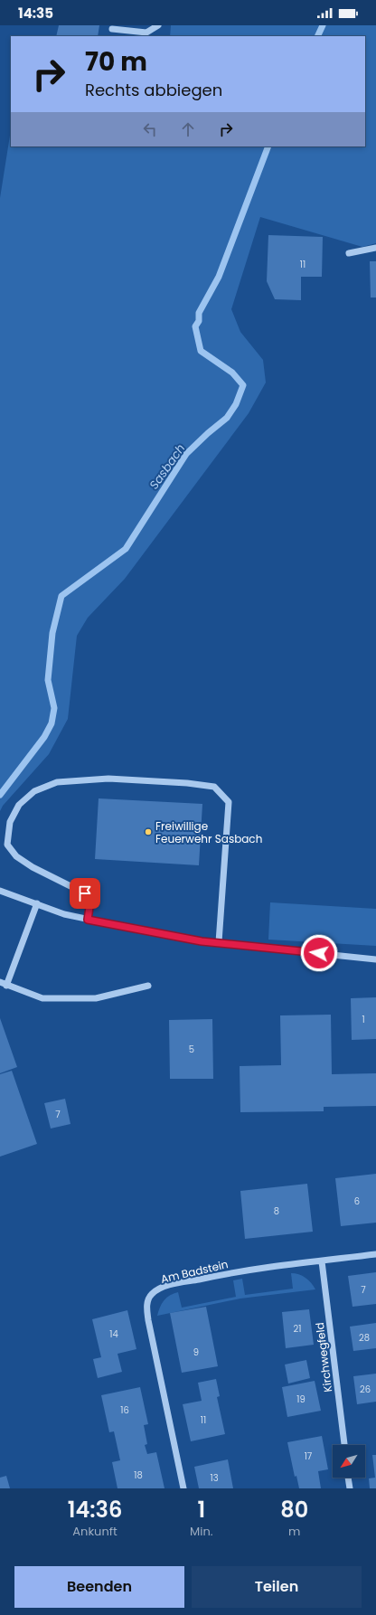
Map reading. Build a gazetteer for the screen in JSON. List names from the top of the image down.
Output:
{
  "streets": {
    "street": ["Am Badstein", "Kirchwegfeld"]
  },
  "crossings": [
    ["Am Badstein", "Kirchwegfeld"]
  ],
  "water": ["Sasbach"],
  "places": ["Freiwillige Feuerwehr Sasbach"],
  "house_numbers": [
    "11",
    "1",
    "5",
    "7",
    "6",
    "8",
    "7",
    "21",
    "14",
    "28",
    "9",
    "26",
    "19",
    "16",
    "11",
    "17",
    "18",
    "13"
  ],
  "north": "bottom left",
  "page": {
    "status": "14:35",
    "turn": ["70 m", "Rechts abbiegen"],
    "eta": [
      "14:36",
      "Ankunft",
      "1",
      "Min.",
      "80",
      "m"
    ],
    "buttons": ["Beenden", "Teilen"]
  }
}
